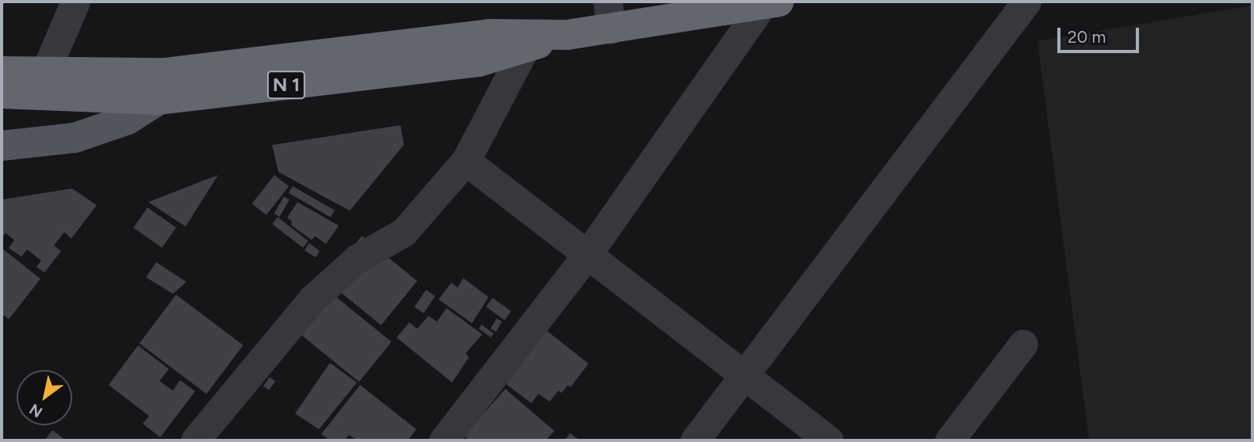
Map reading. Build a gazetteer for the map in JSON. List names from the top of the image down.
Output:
{
  "streets": {
    "highway": ["N 1"]
  },
  "scale_bar": "20 m",
  "north": "bottom left"
}
